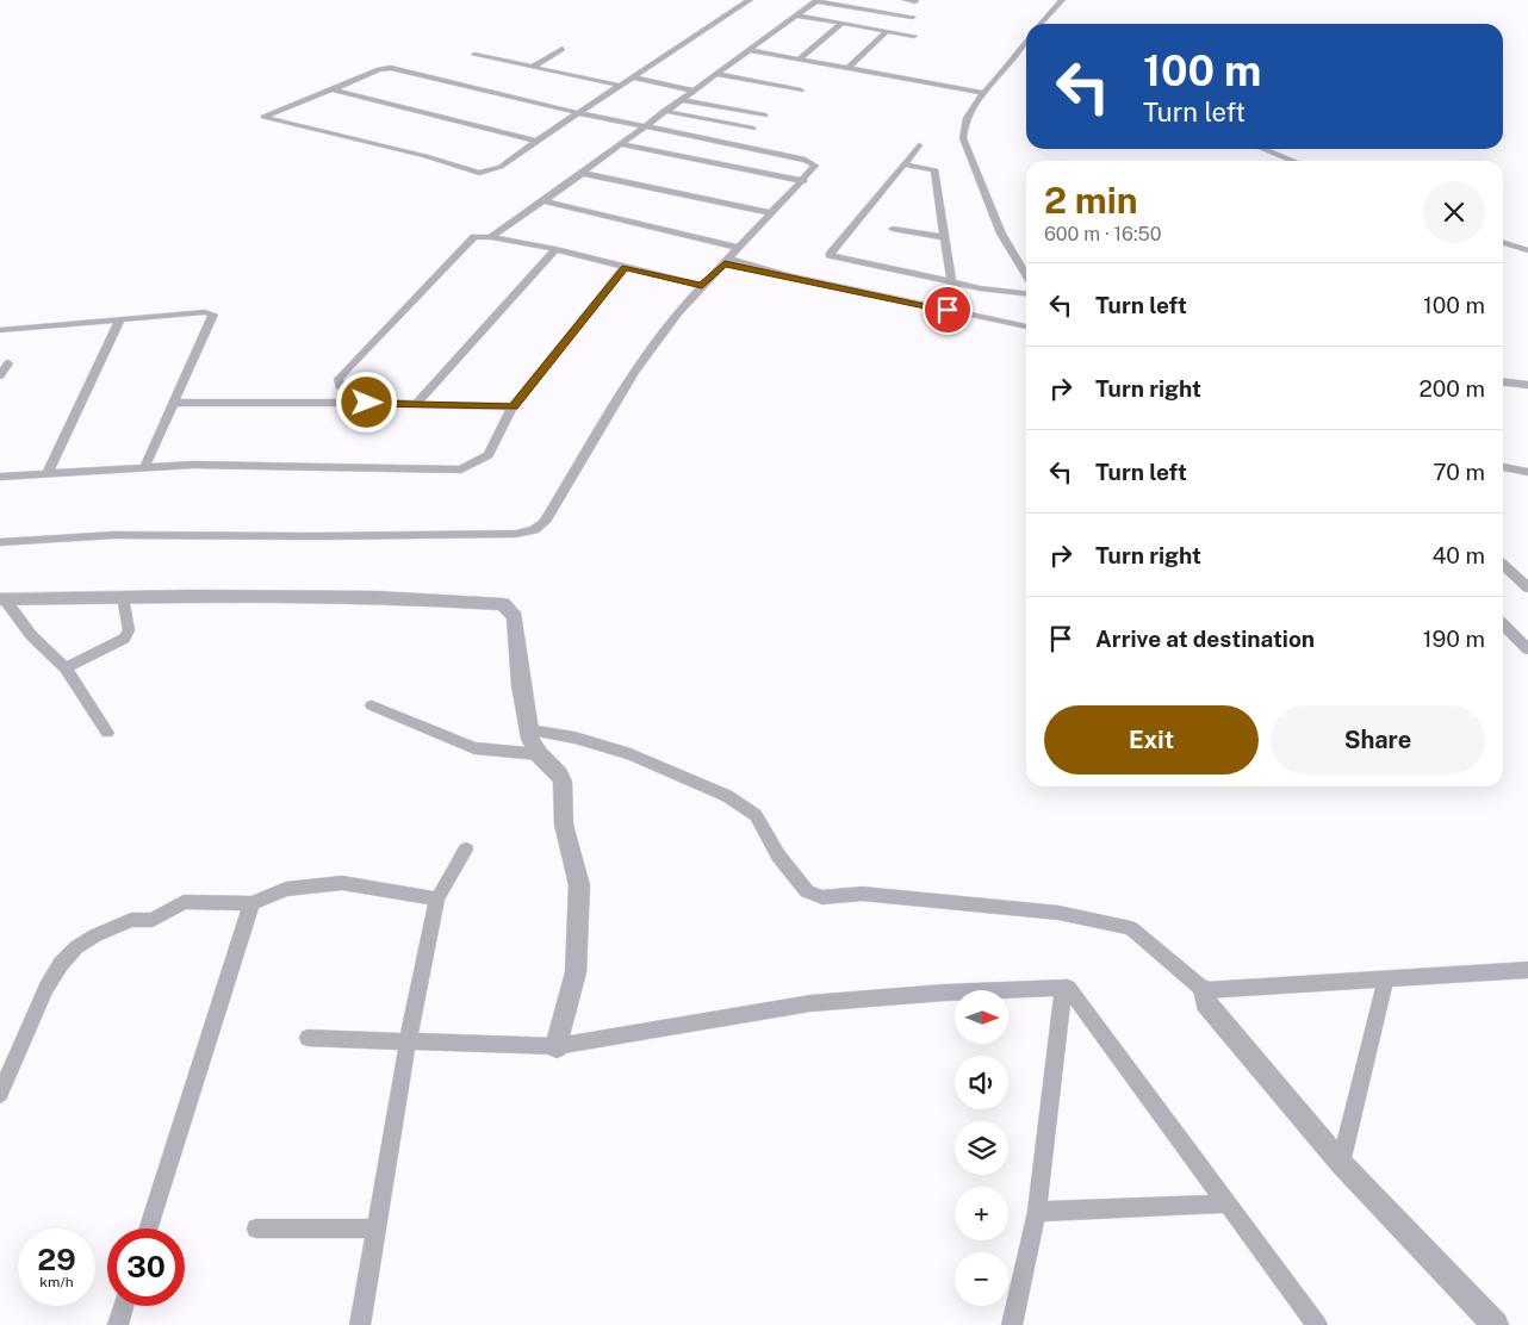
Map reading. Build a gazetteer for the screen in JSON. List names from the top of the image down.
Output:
{
  "north": "right",
  "page": {
    "turn": ["100 m", "Turn left"],
    "heading": ["2 min", "600 m · 16:50"],
    "list": [
      {
        "name": "Turn left",
        "value": "100 m"
      },
      {
        "name": "Turn right",
        "value": "200 m"
      },
      {
        "name": "Turn left",
        "value": "70 m"
      },
      {
        "name": "Turn right",
        "value": "40 m"
      },
      {
        "name": "Arrive at destination",
        "value": "190 m"
      }
    ],
    "buttons": ["Exit", "Share"],
    "map_buttons": ["+", "−"],
    "speed": "29 km/h",
    "limit": "30"
  }
}
